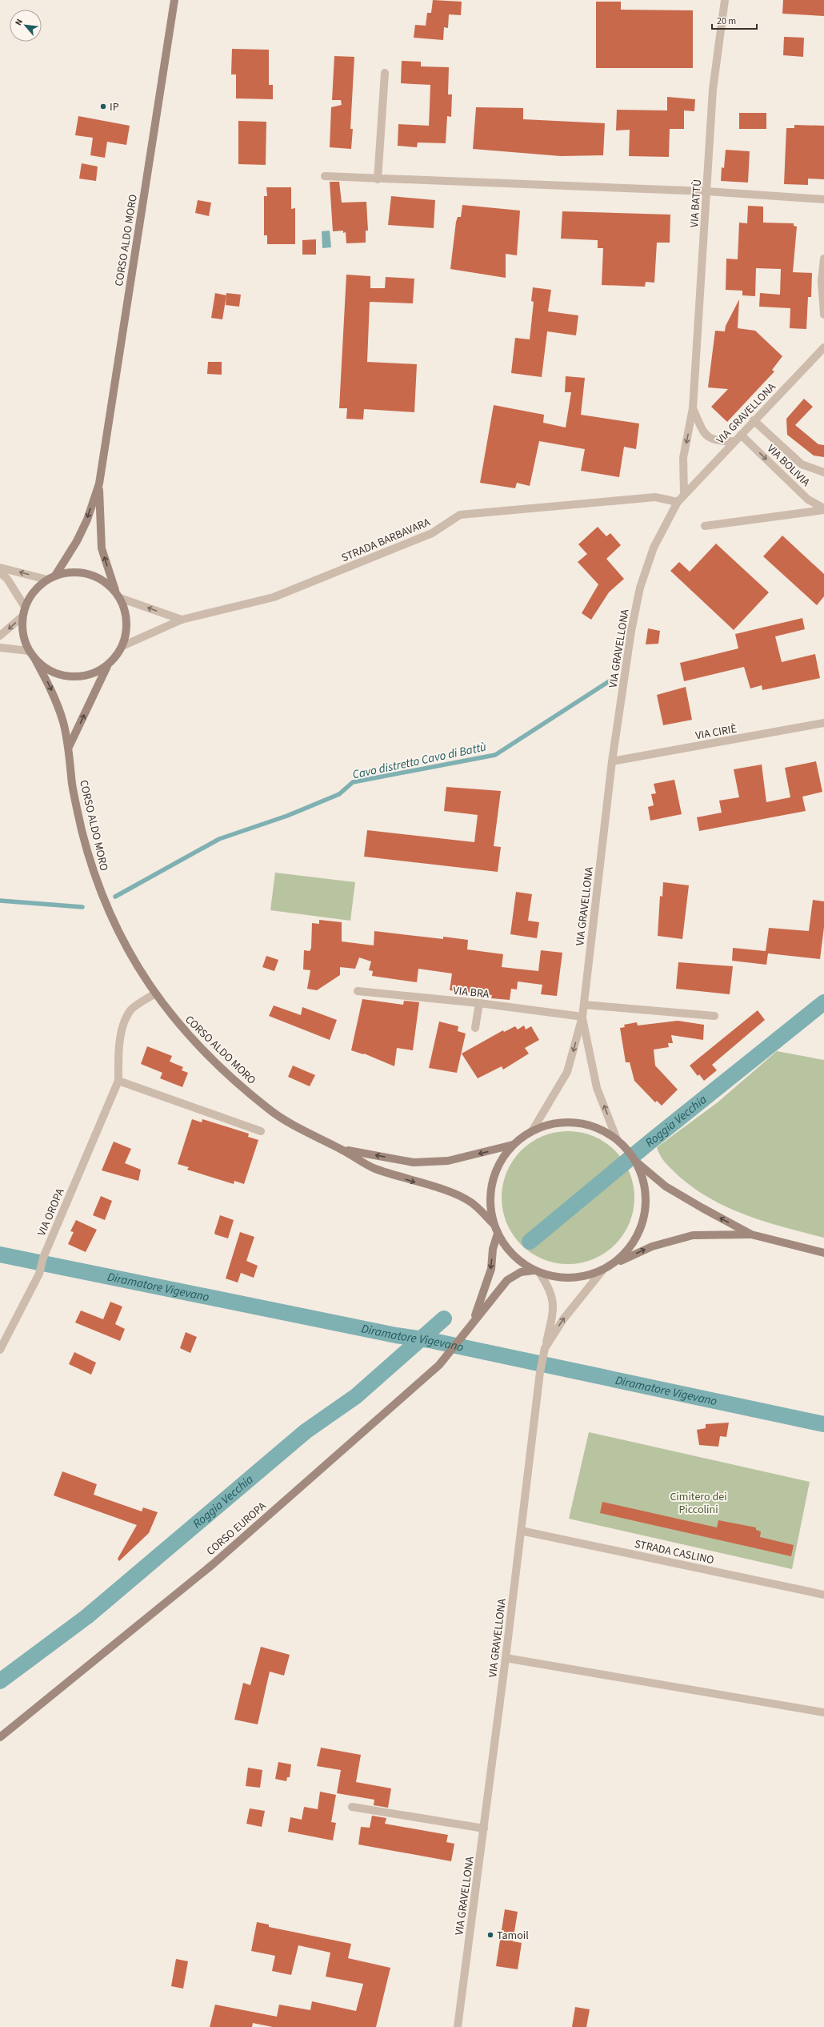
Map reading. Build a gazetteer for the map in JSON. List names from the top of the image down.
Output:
{
  "streets": {
    "main road": ["CORSO ALDO MORO", "CORSO EUROPA"],
    "street": [
      "VIA BATTÙ",
      "VIA GRAVELLONA",
      "VIA BOLIVIA",
      "STRADA BARBAVARA",
      "VIA CIRIÈ",
      "VIA BRA",
      "VIA OROPA",
      "STRADA CASLINO"
    ]
  },
  "crossings": [
    ["VIA BATTÙ", "VIA GRAVELLONA"],
    ["CORSO ALDO MORO", "STRADA BARBAVARA"],
    ["CORSO ALDO MORO", "VIA OROPA"],
    ["VIA GRAVELLONA", "VIA BOLIVIA"],
    ["VIA GRAVELLONA", "STRADA BARBAVARA"],
    ["VIA GRAVELLONA", "VIA CIRIÈ"],
    ["VIA GRAVELLONA", "VIA BRA"],
    ["VIA GRAVELLONA", "STRADA CASLINO"]
  ],
  "water": ["Cavo distretto Cavo di Battù", "Roggia Vecchia", "Diramatore Vigevano"],
  "parks": ["Cimitero dei Piccolini"],
  "places": ["IP", "Tamoil"],
  "scale_bar": "20 m",
  "north": "top left"
}
